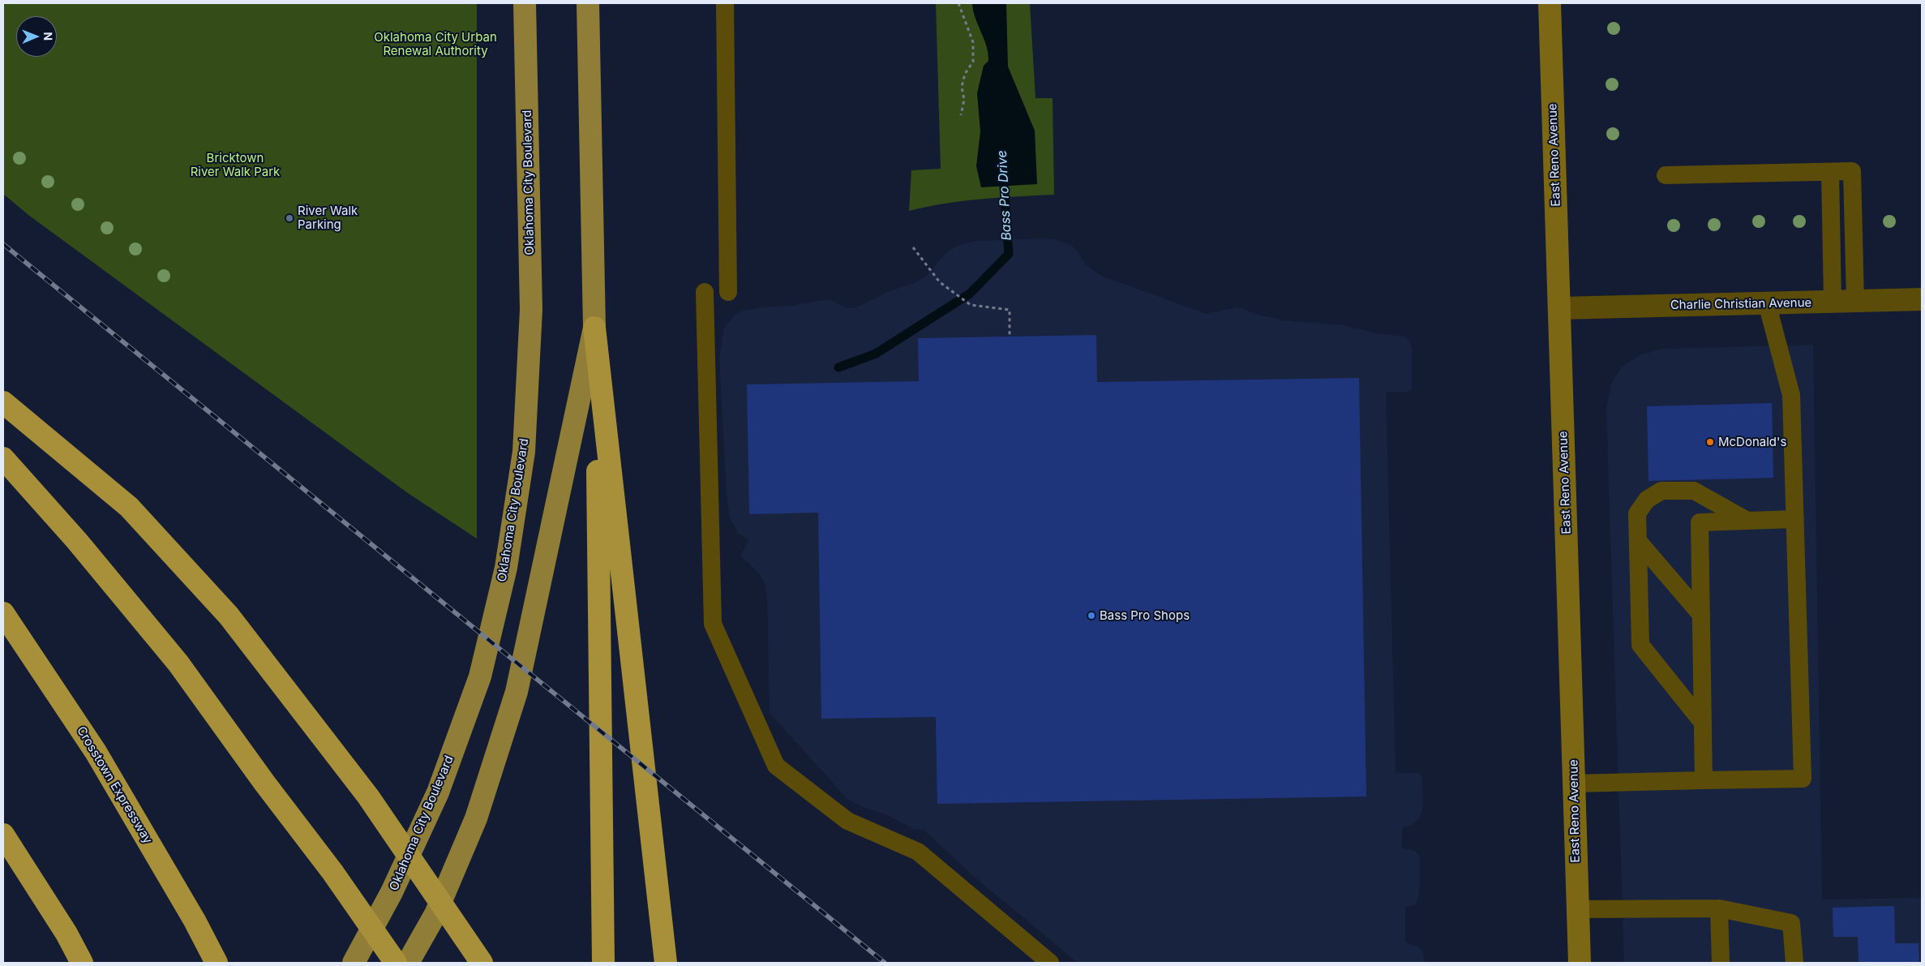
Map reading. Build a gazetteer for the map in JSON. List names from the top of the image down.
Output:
{
  "streets": {
    "highway": ["Crosstown Expressway"],
    "main road": ["East Reno Avenue", "Oklahoma City Boulevard"],
    "street": ["Charlie Christian Avenue"]
  },
  "crossings": [
    ["East Reno Avenue", "Charlie Christian Avenue"]
  ],
  "water": ["Bass Pro Drive"],
  "parks": ["Oklahoma City Urban Renewal Authority", "Bricktown River Walk Park"],
  "places": ["River Walk Parking", "McDonald's", "Bass Pro Shops"],
  "north": "right"
}
